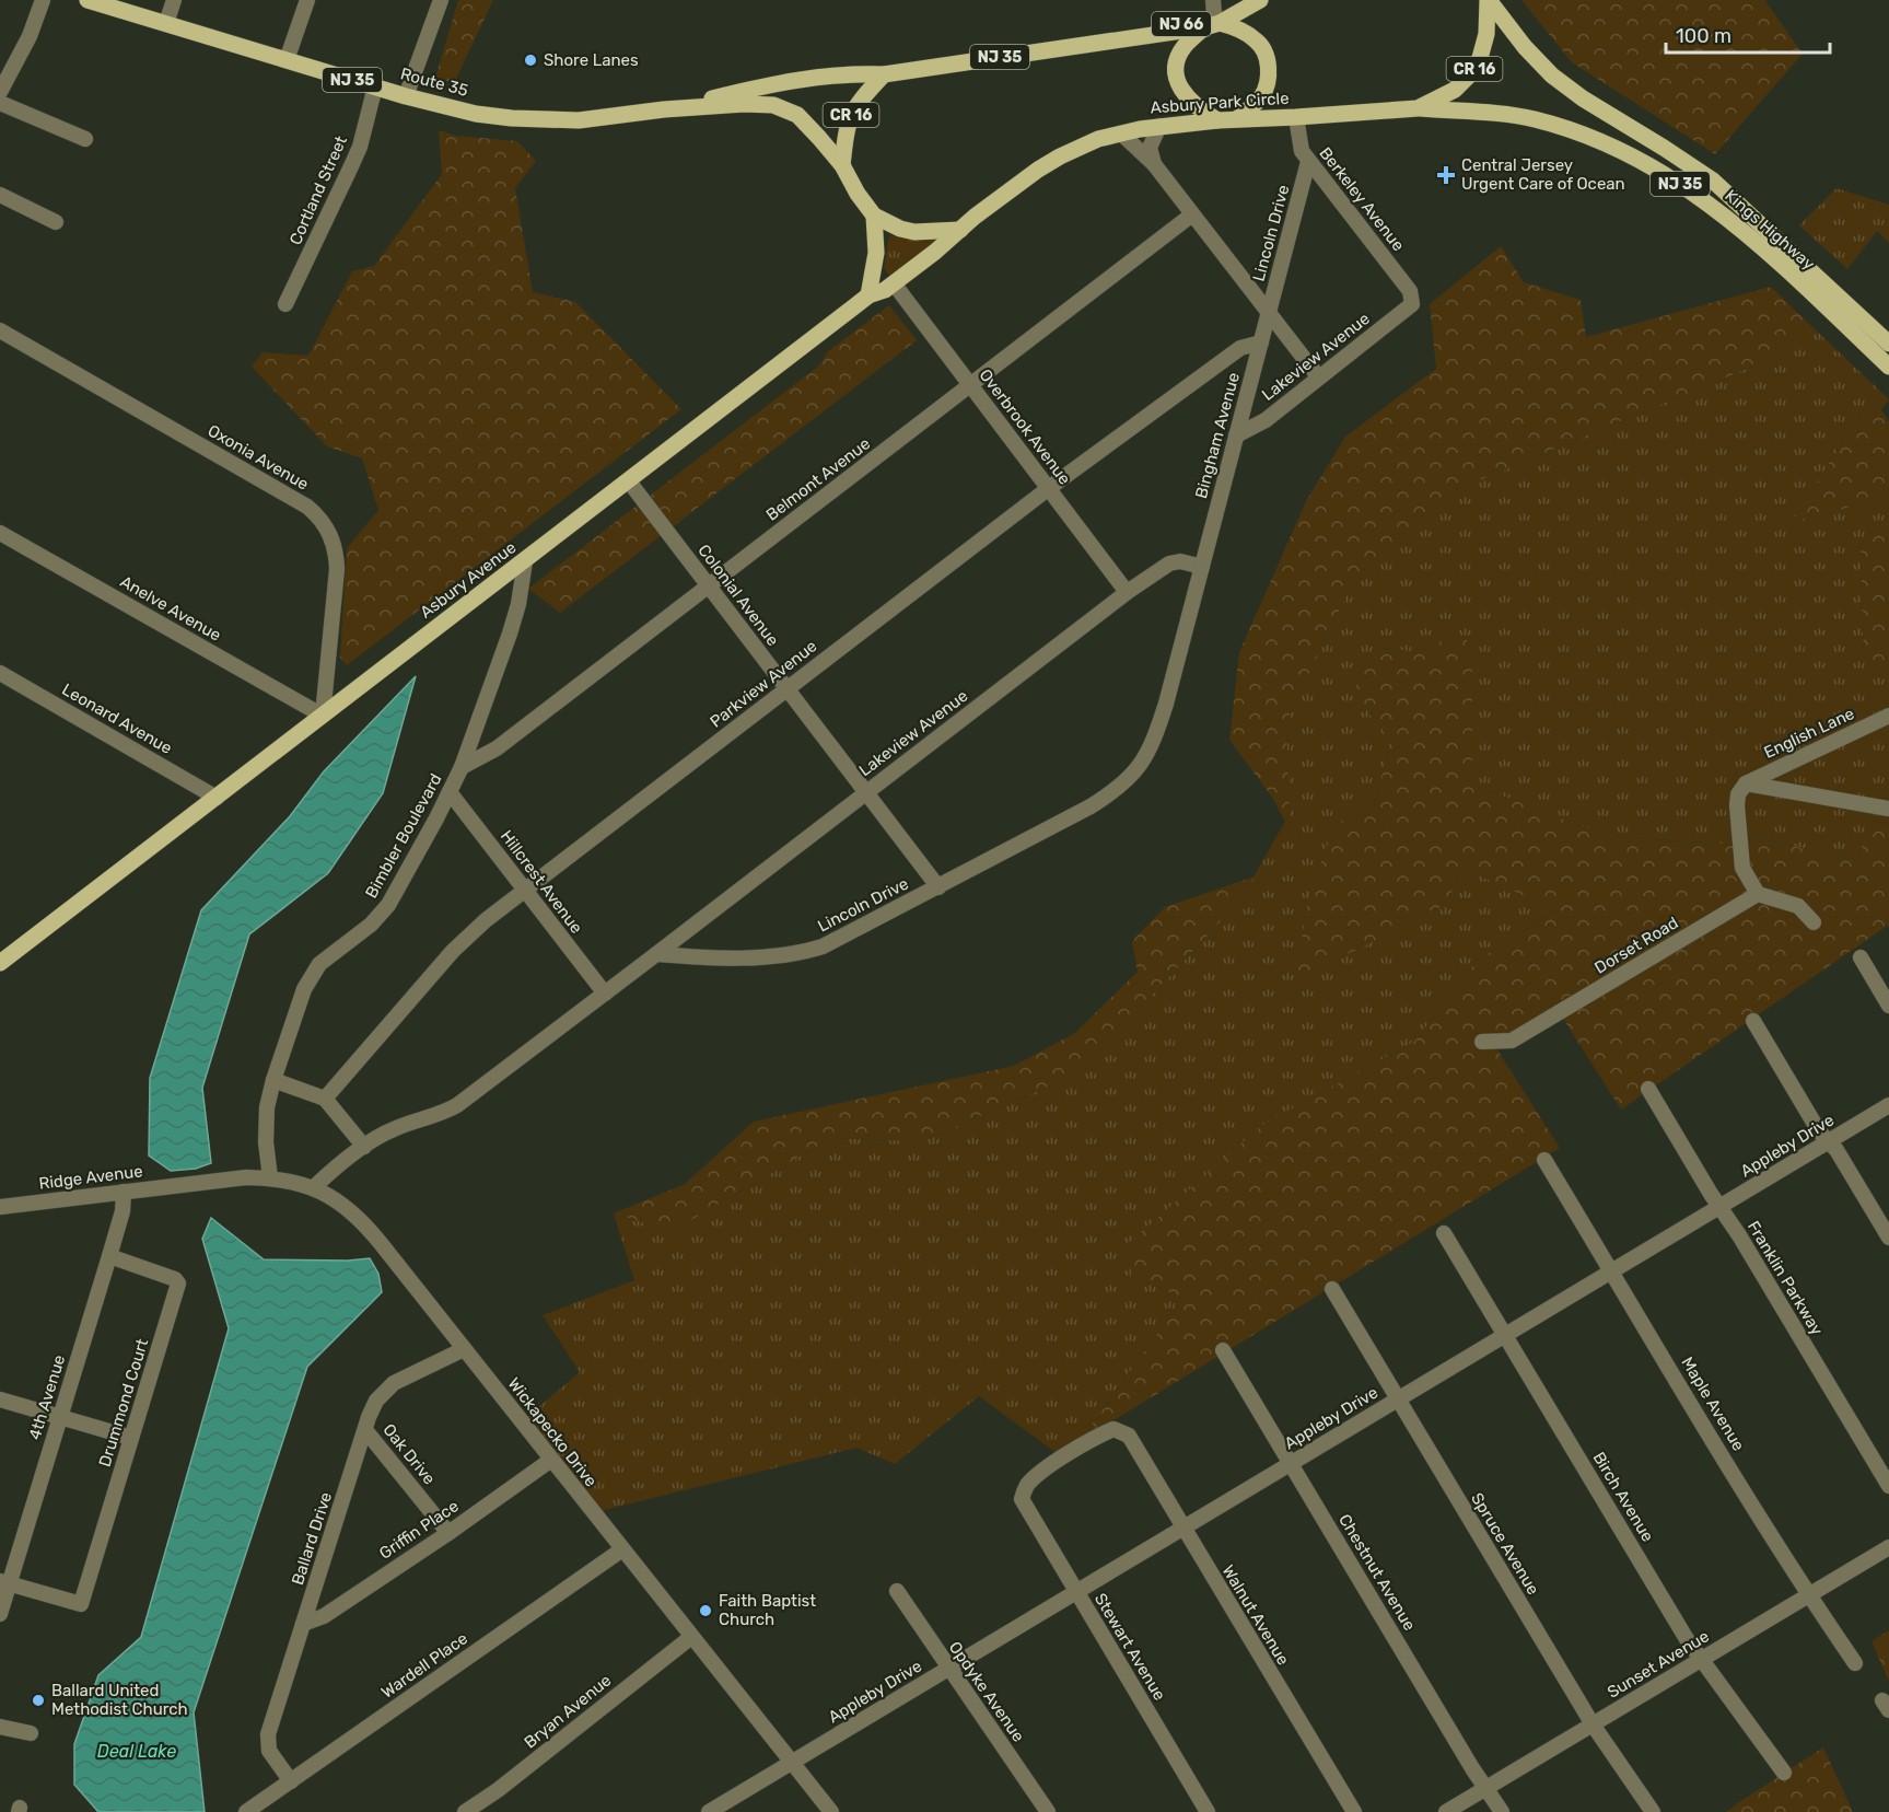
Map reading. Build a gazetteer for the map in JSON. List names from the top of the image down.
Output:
{
  "streets": {
    "main road": [
      "NJ 66",
      "NJ 35",
      "CR 16",
      "Route 35",
      "Asbury Park Circle",
      "Kings Highway",
      "Asbury Avenue"
    ],
    "street": [
      "Cortland Street",
      "Berkeley Avenue",
      "Lincoln Drive",
      "Lakeview Avenue",
      "Overbrook Avenue",
      "Bingham Avenue",
      "Oxonia Avenue",
      "Belmont Avenue",
      "Colonial Avenue",
      "Anelve Avenue",
      "Parkview Avenue",
      "Leonard Avenue",
      "English Lane",
      "Bimbler Boulevard",
      "Hillcrest Avenue",
      "Dorset Road",
      "Appleby Drive",
      "Ridge Avenue",
      "Franklin Parkway",
      "4th Avenue",
      "Drummond Court",
      "Maple Avenue",
      "Wickapecko Drive",
      "Oak Drive",
      "Birch Avenue",
      "Griffin Place",
      "Ballard Drive",
      "Spruce Avenue",
      "Chestnut Avenue",
      "Walnut Avenue",
      "Stewart Avenue",
      "Sunset Avenue",
      "Wardell Place",
      "Opdyke Avenue",
      "Bryan Avenue"
    ]
  },
  "crossings": [
    ["NJ 66", "NJ 35"],
    ["NJ 66", "Asbury Park Circle"],
    ["NJ 35", "CR 16"],
    ["NJ 35", "Route 35"],
    ["NJ 35", "Asbury Park Circle"],
    ["NJ 35", "Asbury Avenue"],
    ["Route 35", "Cortland Street"],
    ["Asbury Park Circle", "Berkeley Avenue"],
    ["Asbury Park Circle", "Kings Highway"],
    ["Asbury Park Circle", "Asbury Avenue"],
    ["Berkeley Avenue", "Lincoln Drive"],
    ["Berkeley Avenue", "Lakeview Avenue"],
    ["Lincoln Drive", "Lakeview Avenue"],
    ["Lincoln Drive", "Bingham Avenue"],
    ["Lincoln Drive", "Colonial Avenue"],
    ["Lakeview Avenue", "Overbrook Avenue"],
    ["Lakeview Avenue", "Bingham Avenue"],
    ["Lakeview Avenue", "Colonial Avenue"],
    ["Overbrook Avenue", "Belmont Avenue"],
    ["Overbrook Avenue", "Asbury Avenue"],
    ["Overbrook Avenue", "Parkview Avenue"],
    ["Bingham Avenue", "Parkview Avenue"],
    ["Oxonia Avenue", "Asbury Avenue"],
    ["Oxonia Avenue", "Anelve Avenue"],
    ["Belmont Avenue", "Colonial Avenue"],
    ["Belmont Avenue", "Bimbler Boulevard"],
    ["Asbury Avenue", "Colonial Avenue"],
    ["Asbury Avenue", "Anelve Avenue"],
    ["Asbury Avenue", "Leonard Avenue"],
    ["Asbury Avenue", "Bimbler Boulevard"],
    ["Colonial Avenue", "Parkview Avenue"],
    ["Parkview Avenue", "Hillcrest Avenue"],
    ["Bimbler Boulevard", "Hillcrest Avenue"],
    ["Bimbler Boulevard", "Wickapecko Drive"],
    ["Appleby Drive", "Franklin Parkway"],
    ["Appleby Drive", "Maple Avenue"],
    ["Appleby Drive", "Wickapecko Drive"],
    ["Appleby Drive", "Birch Avenue"],
    ["Appleby Drive", "Spruce Avenue"],
    ["Appleby Drive", "Chestnut Avenue"],
    ["Appleby Drive", "Walnut Avenue"],
    ["Appleby Drive", "Stewart Avenue"],
    ["Appleby Drive", "Opdyke Avenue"],
    ["Ridge Avenue", "4th Avenue"],
    ["Ridge Avenue", "Wickapecko Drive"],
    ["4th Avenue", "Drummond Court"],
    ["Maple Avenue", "Sunset Avenue"],
    ["Wickapecko Drive", "Griffin Place"],
    ["Wickapecko Drive", "Ballard Drive"],
    ["Wickapecko Drive", "Wardell Place"],
    ["Wickapecko Drive", "Bryan Avenue"],
    ["Oak Drive", "Griffin Place"],
    ["Oak Drive", "Ballard Drive"],
    ["Birch Avenue", "Sunset Avenue"],
    ["Griffin Place", "Ballard Drive"],
    ["Ballard Drive", "Wardell Place"],
    ["Spruce Avenue", "Sunset Avenue"],
    ["Chestnut Avenue", "Sunset Avenue"],
    ["Walnut Avenue", "Stewart Avenue"]
  ],
  "water": ["Deal Lake"],
  "places": {
    "other": ["Shore Lanes", "Faith Baptist Church", "Ballard United Methodist Church"],
    "health": ["Central Jersey Urgent Care of Ocean"]
  },
  "scale_bar": "100 m"
}
